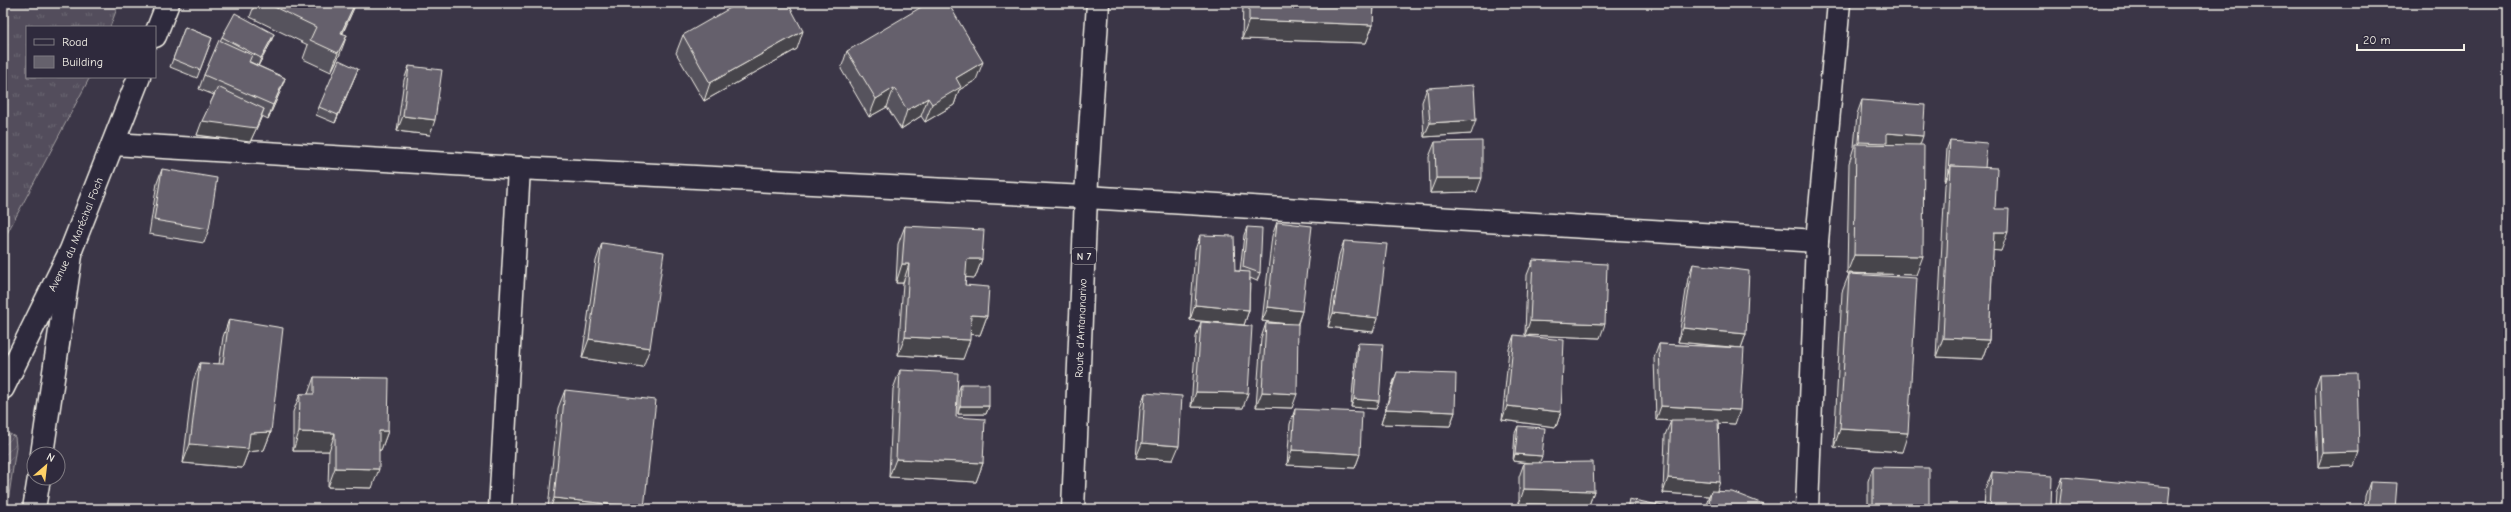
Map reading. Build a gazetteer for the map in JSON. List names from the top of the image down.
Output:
{
  "streets": {
    "street": ["Avenue du Maréchal Foch", "N 7", "Route d'Antananarivo"]
  },
  "legend": ["Road", "Building"],
  "scale_bar": "20 m",
  "north": "top right"
}
